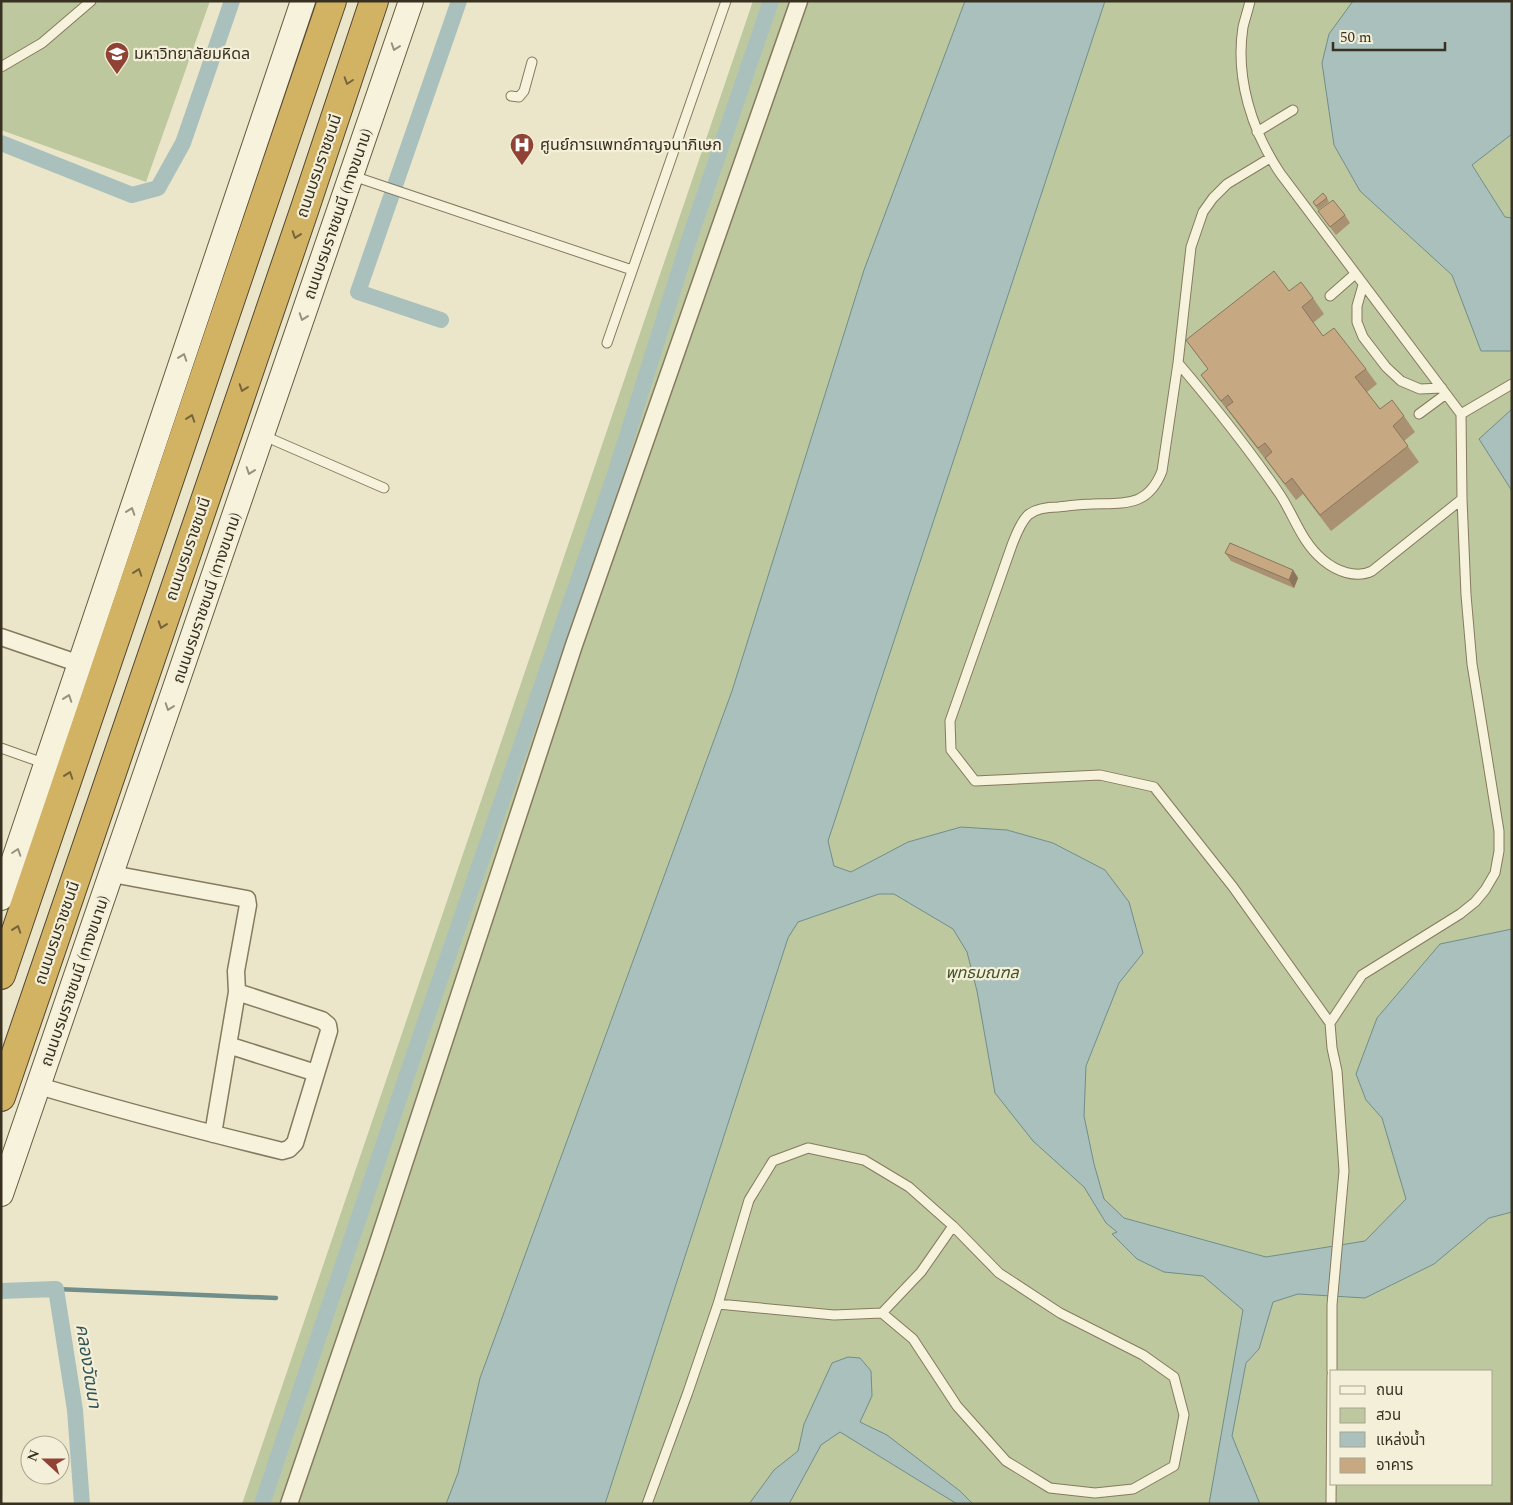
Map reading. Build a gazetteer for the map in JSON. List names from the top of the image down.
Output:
{
  "streets": {
    "highway": ["ถนนบรมราชชนนี"],
    "main road": ["ถนนบรมราชชนนี (ทางขนาน)"]
  },
  "water": ["คลองวัฒนา"],
  "parks": ["พุทธมณฑล"],
  "places": {
    "school or university": ["มหาวิทยาลัยมหิดล"],
    "hospital": ["ศูนย์การแพทย์กาญจนาภิเษก"]
  },
  "legend": [
    "ถนน",
    "สวน",
    "แหล่งน้ำ",
    "อาคาร"
  ],
  "scale_bar": "50 m",
  "north": "left"
}
